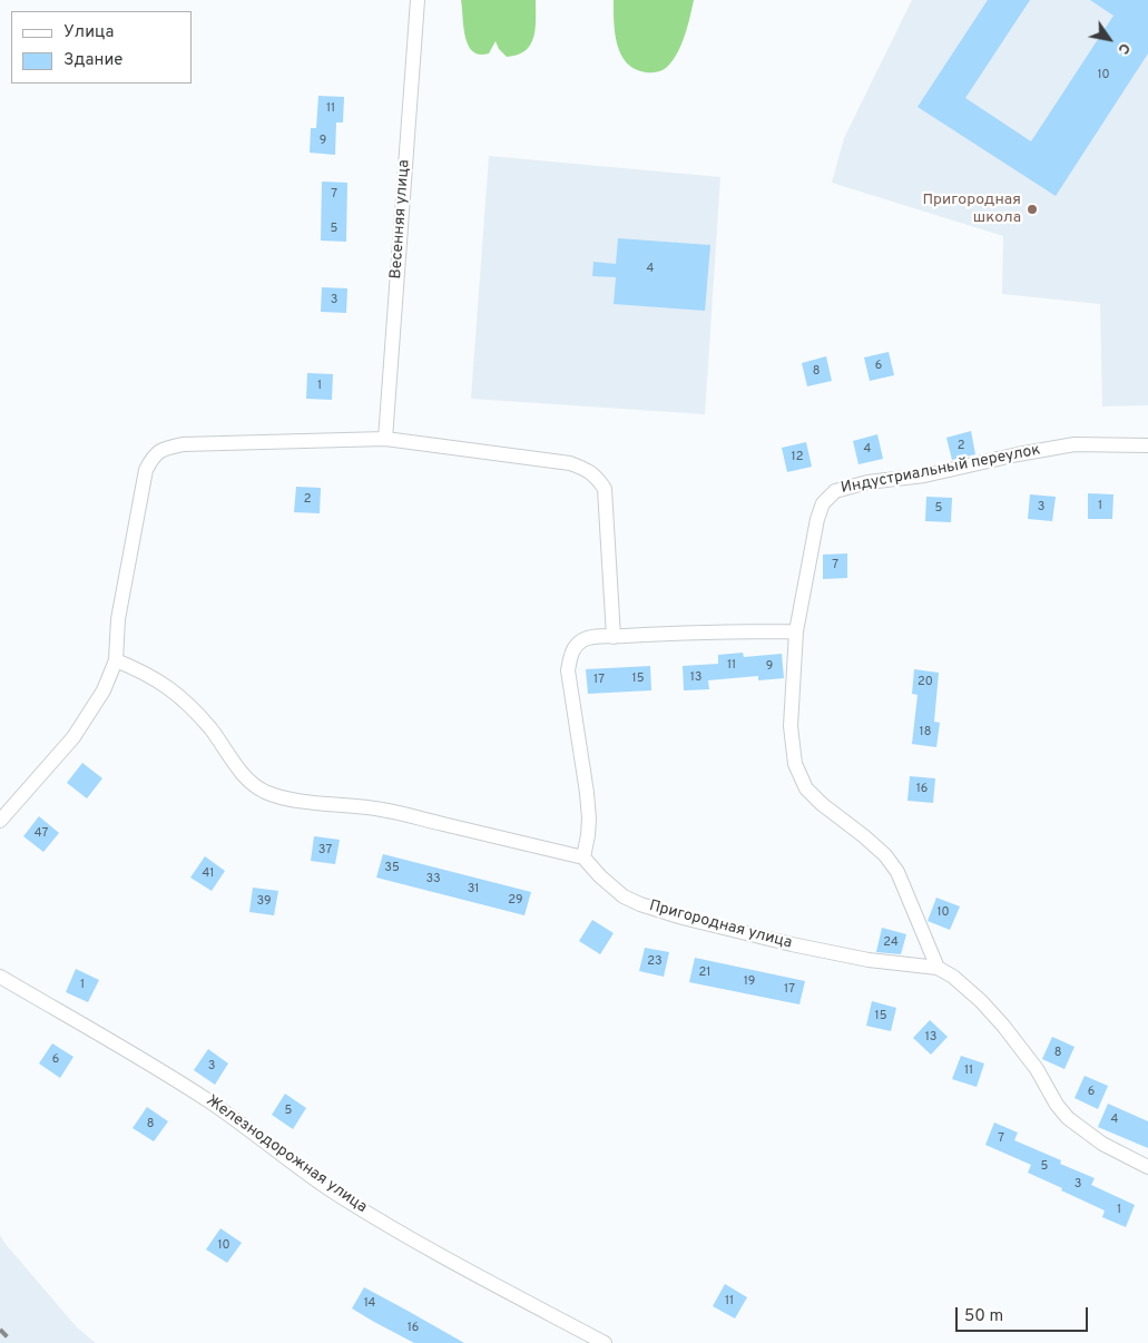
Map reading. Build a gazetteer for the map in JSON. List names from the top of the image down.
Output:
{
  "streets": {
    "street": [
      "Весенняя улица",
      "Индустриальный переулок",
      "Пригородная улица",
      "Железнодорожная улица"
    ]
  },
  "crossings": [
    ["Индустриальный переулок", "Пригородная улица"]
  ],
  "places": ["Пригородная школа"],
  "house_numbers": [
    "10",
    "11",
    "9",
    "7",
    "5",
    "4",
    "3",
    "6",
    "8",
    "1",
    "2",
    "4",
    "12",
    "2",
    "1",
    "3",
    "5",
    "7",
    "11",
    "9",
    "13",
    "15",
    "17",
    "20",
    "18",
    "16",
    "47",
    "37",
    "35",
    "41",
    "33",
    "31",
    "29",
    "39",
    "10",
    "24",
    "23",
    "21",
    "19",
    "1",
    "17",
    "15",
    "13",
    "8",
    "6",
    "3",
    "11",
    "6",
    "5",
    "4",
    "8",
    "7",
    "5",
    "3",
    "1",
    "10",
    "11",
    "14",
    "16"
  ],
  "legend": ["Улица", "Здание"],
  "scale_bar": "50 m",
  "north": "bottom right"
}
